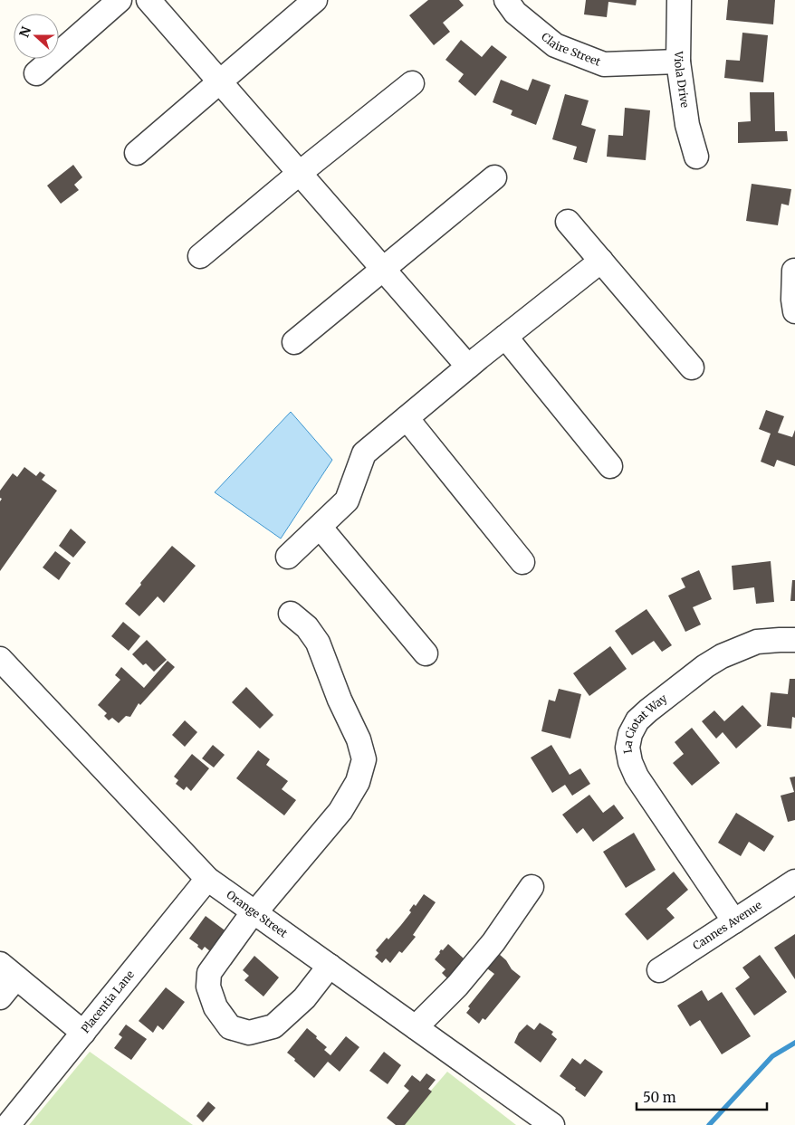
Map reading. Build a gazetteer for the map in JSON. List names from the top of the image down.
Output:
{
  "streets": {
    "street": [
      "Claire Street",
      "Viola Drive",
      "La Ciotat Way",
      "Orange Street",
      "Cannes Avenue",
      "Placentia Lane"
    ]
  },
  "crossings": [
    ["Claire Street", "Viola Drive"],
    ["La Ciotat Way", "Cannes Avenue"],
    ["Orange Street", "Placentia Lane"]
  ],
  "scale_bar": "50 m",
  "north": "left"
}
